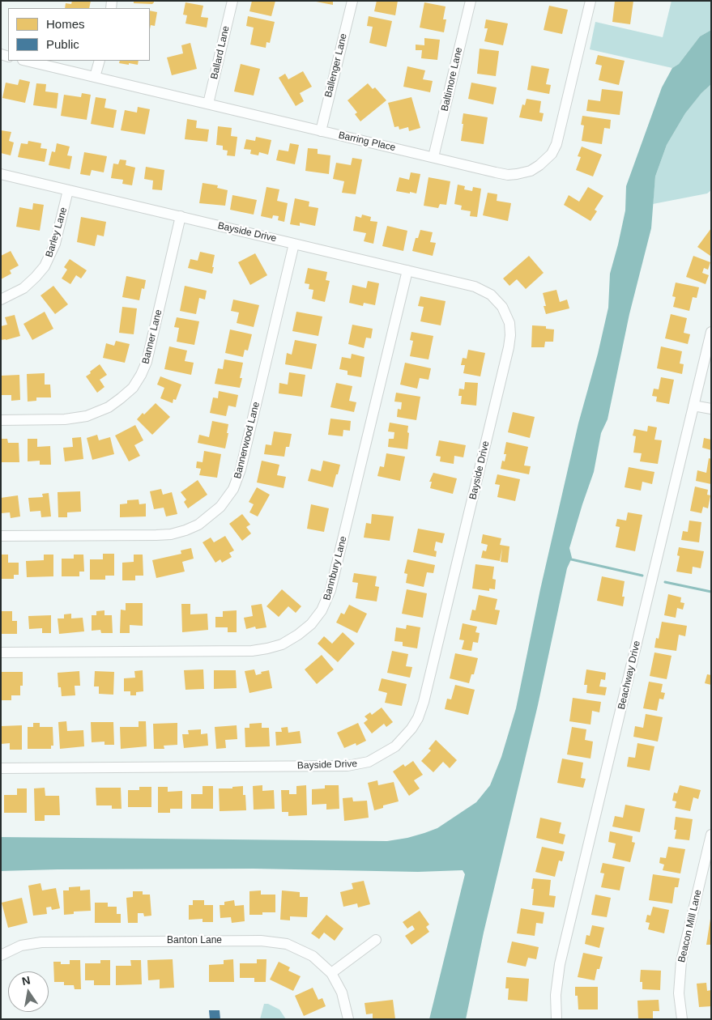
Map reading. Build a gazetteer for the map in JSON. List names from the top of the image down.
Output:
{
  "streets": {
    "street": [
      "Ballard Lane",
      "Ballenger Lane",
      "Baltimore Lane",
      "Barring Place",
      "Barley Lane",
      "Bayside Drive",
      "Banner Lane",
      "Bannerwood Lane",
      "Bannbury Lane",
      "Beachway Drive",
      "Beacon Mill Lane",
      "Banton Lane"
    ]
  },
  "crossings": [
    ["Ballard Lane", "Barring Place"],
    ["Ballenger Lane", "Barring Place"],
    ["Baltimore Lane", "Barring Place"],
    ["Barley Lane", "Bayside Drive"],
    ["Bayside Drive", "Banner Lane"],
    ["Bayside Drive", "Bannerwood Lane"],
    ["Bayside Drive", "Bannbury Lane"]
  ],
  "legend": ["Homes", "Public"],
  "north": "top"
}
